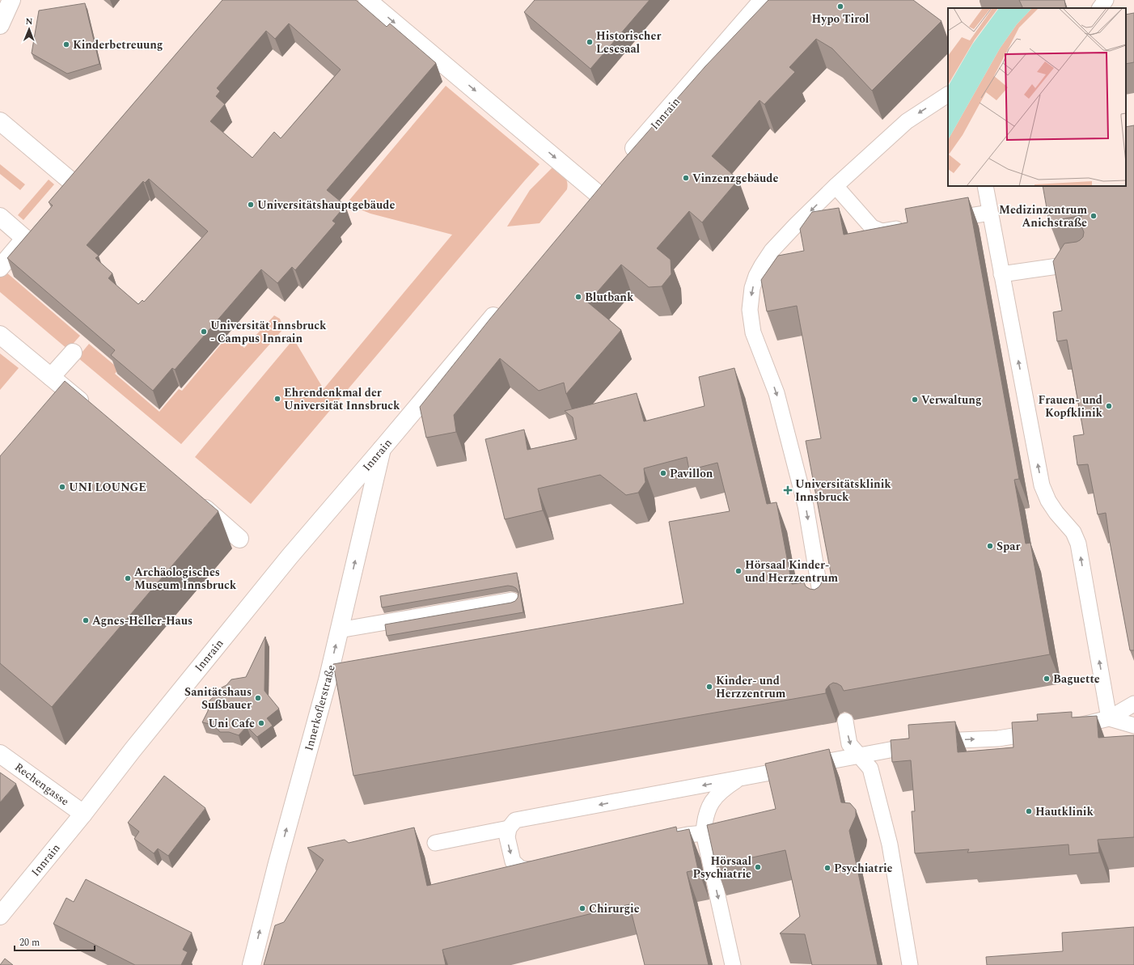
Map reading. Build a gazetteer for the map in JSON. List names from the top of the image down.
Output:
{
  "streets": {
    "street": ["Innrain", "Innerkoflerstraße", "Rechengasse"]
  },
  "crossings": [
    ["Innrain", "Innerkoflerstraße"],
    ["Innrain", "Rechengasse"]
  ],
  "one_way": ["Innerkoflerstraße"],
  "places": {
    "other": [
      "Hypo Tirol",
      "Historischer Lesesaal",
      "Kinderbetreuung",
      "Vinzenzgebäude",
      "Universitätshauptgebäude",
      "Medizinzentrum Anichstraße",
      "Blutbank",
      "Universität Innsbruck - Campus Innrain",
      "Ehrendenkmal der Universität Innsbruck",
      "Verwaltung",
      "Frauen- und Kopfklinik",
      "Pavillon",
      "UNI LOUNGE",
      "Spar",
      "Hörsaal Kinder- und Herzzentrum",
      "Archäologisches Museum Innsbruck",
      "Agnes-Heller-Haus",
      "Baguette",
      "Kinder- und Herzzentrum",
      "Sanitätshaus Sußbauer",
      "Uni Cafe",
      "Hautklinik",
      "Hörsaal Psychiatrie",
      "Psychiatrie",
      "Chirurgie"
    ],
    "health": ["Universitätsklinik Innsbruck"]
  },
  "scale_bar": "20 m",
  "north": "top"
}
